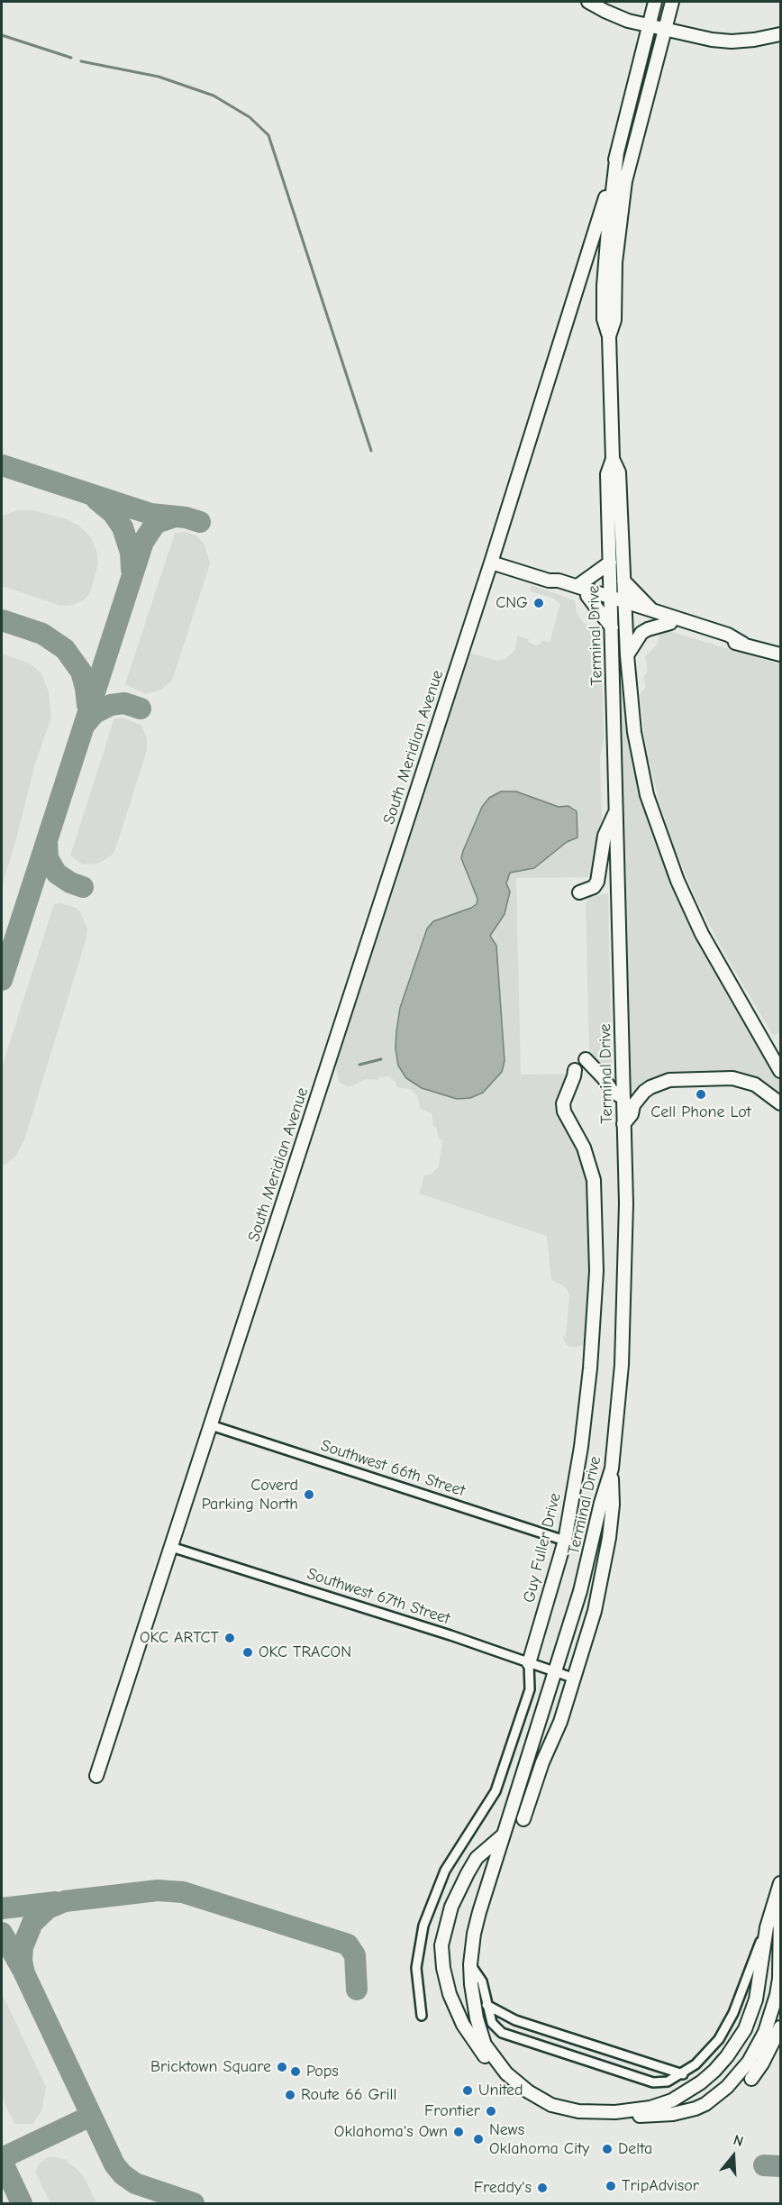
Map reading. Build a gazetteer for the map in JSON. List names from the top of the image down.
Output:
{
  "streets": {
    "main road": ["Terminal Drive", "South Meridian Avenue", "Guy Fuller Drive"],
    "street": ["Southwest 66th Street", "Southwest 67th Street"]
  },
  "crossings": [
    ["Terminal Drive", "South Meridian Avenue"],
    ["Terminal Drive", "Southwest 67th Street"],
    ["South Meridian Avenue", "Southwest 66th Street"],
    ["South Meridian Avenue", "Southwest 67th Street"],
    ["Southwest 66th Street", "Guy Fuller Drive"],
    ["Guy Fuller Drive", "Southwest 67th Street"]
  ],
  "places": [
    "CNG",
    "Cell Phone Lot",
    "Coverd Parking North",
    "OKC ARTCT",
    "OKC TRACON",
    "Bricktown Square",
    "Pops",
    "United",
    "Route 66 Grill",
    "Frontier",
    "Oklahoma's Own",
    "News Oklahoma City",
    "Delta",
    "TripAdvisor",
    "Freddy's"
  ],
  "north": "top"
}
